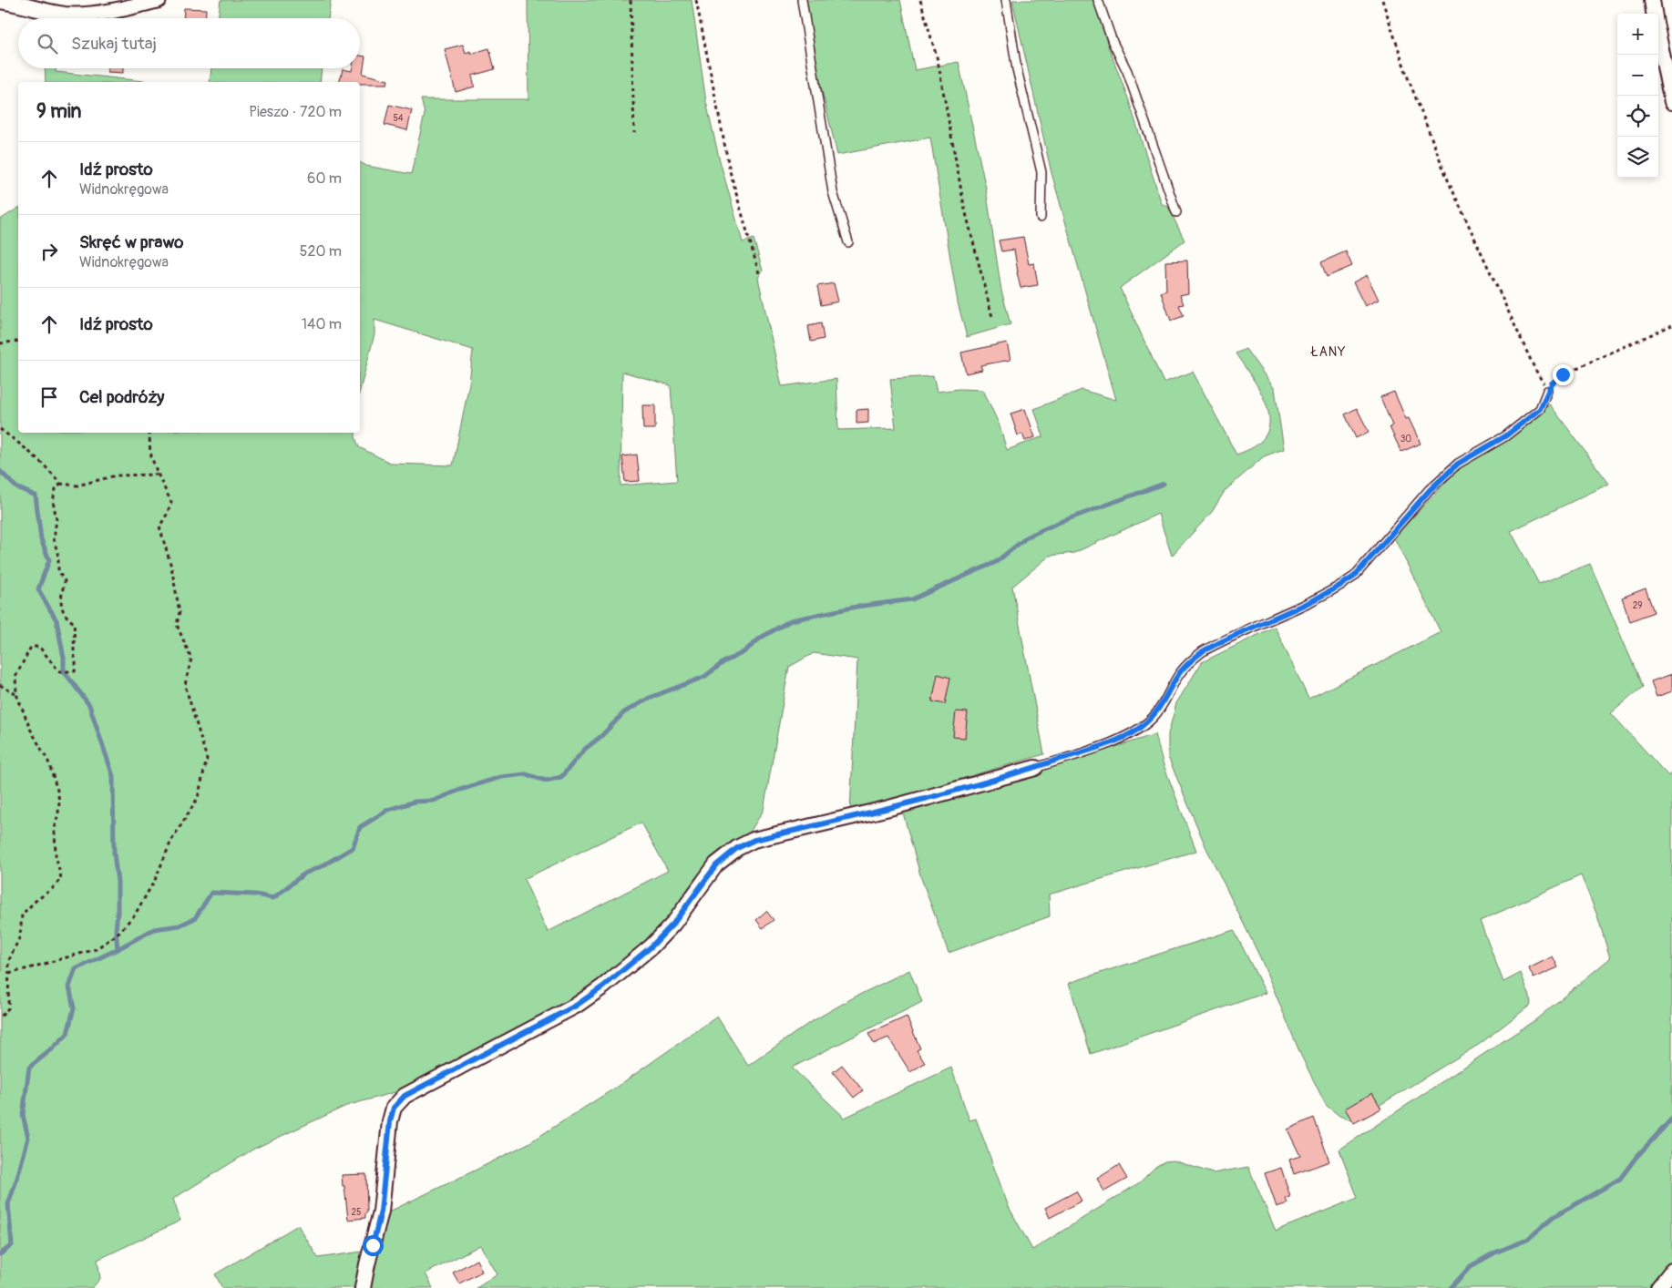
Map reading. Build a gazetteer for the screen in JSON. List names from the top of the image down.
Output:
{
  "districts": ["ŁANY"],
  "house_numbers": [
    "54",
    "30",
    "29",
    "25"
  ],
  "page": {
    "map_buttons": ["+", "−"],
    "search": "Szukaj tutaj",
    "heading": ["9 min", "Pieszo · 720 m"],
    "list": [
      ["Idź prosto", "Widnokręgowa", "60 m"],
      ["Skręć w prawo", "Widnokręgowa", "520 m"],
      ["Idź prosto", "140 m"],
      "Cel podróży"
    ]
  }
}
